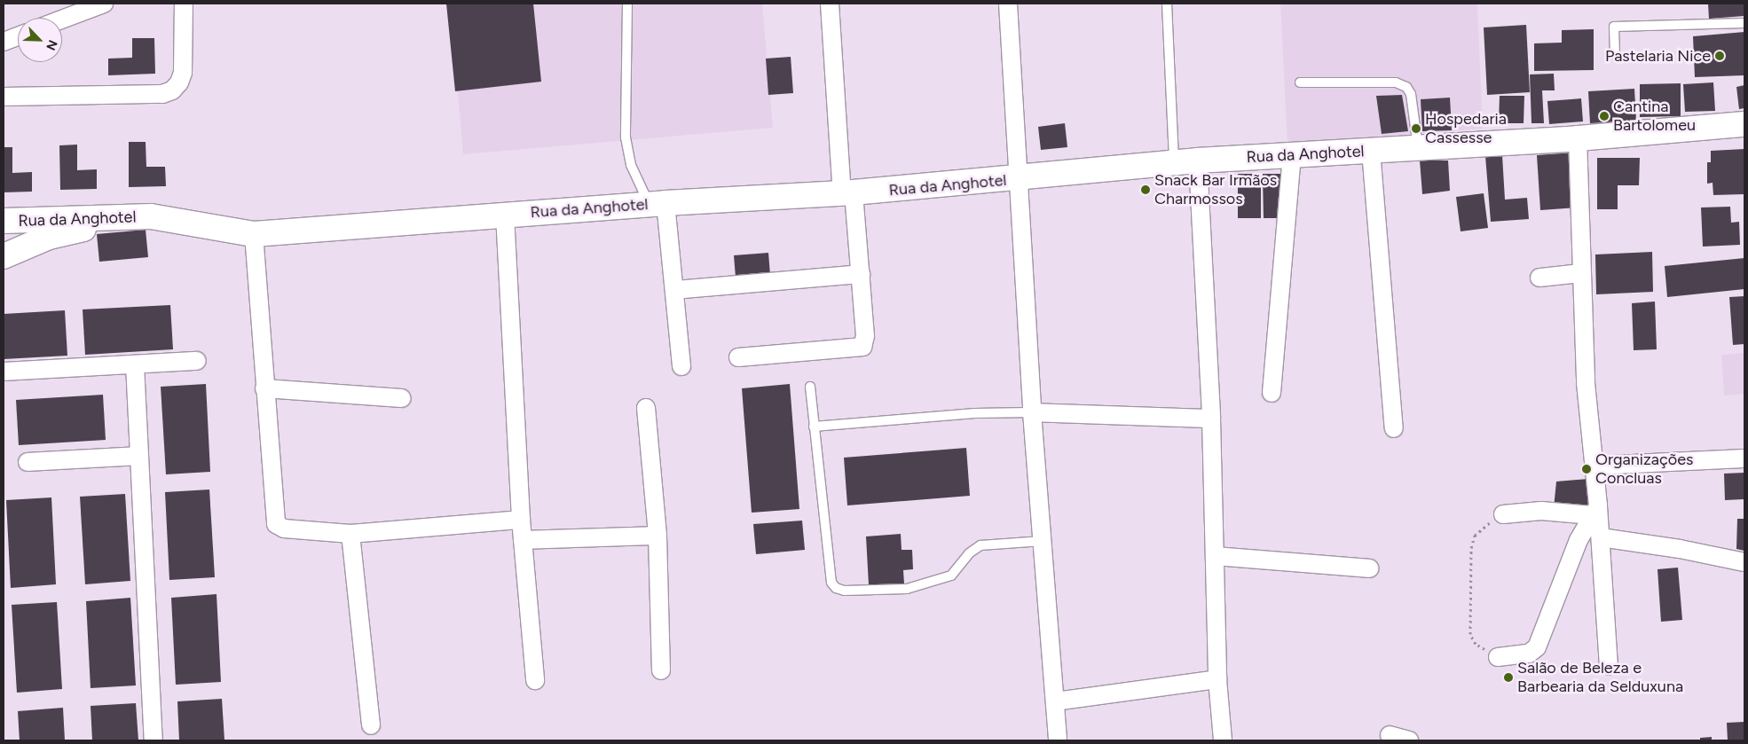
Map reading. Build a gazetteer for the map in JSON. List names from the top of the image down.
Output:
{
  "streets": {
    "main road": ["Rua da Anghotel"]
  },
  "places": [
    "Pastelaria Nice",
    "Cantina Bartolomeu",
    "Hospedaria Cassesse",
    "Snack Bar Irmãos Charmossos",
    "Organizações Concluas",
    "Salão de Beleza e Barbearia da Selduxuna"
  ],
  "north": "bottom right"
}
